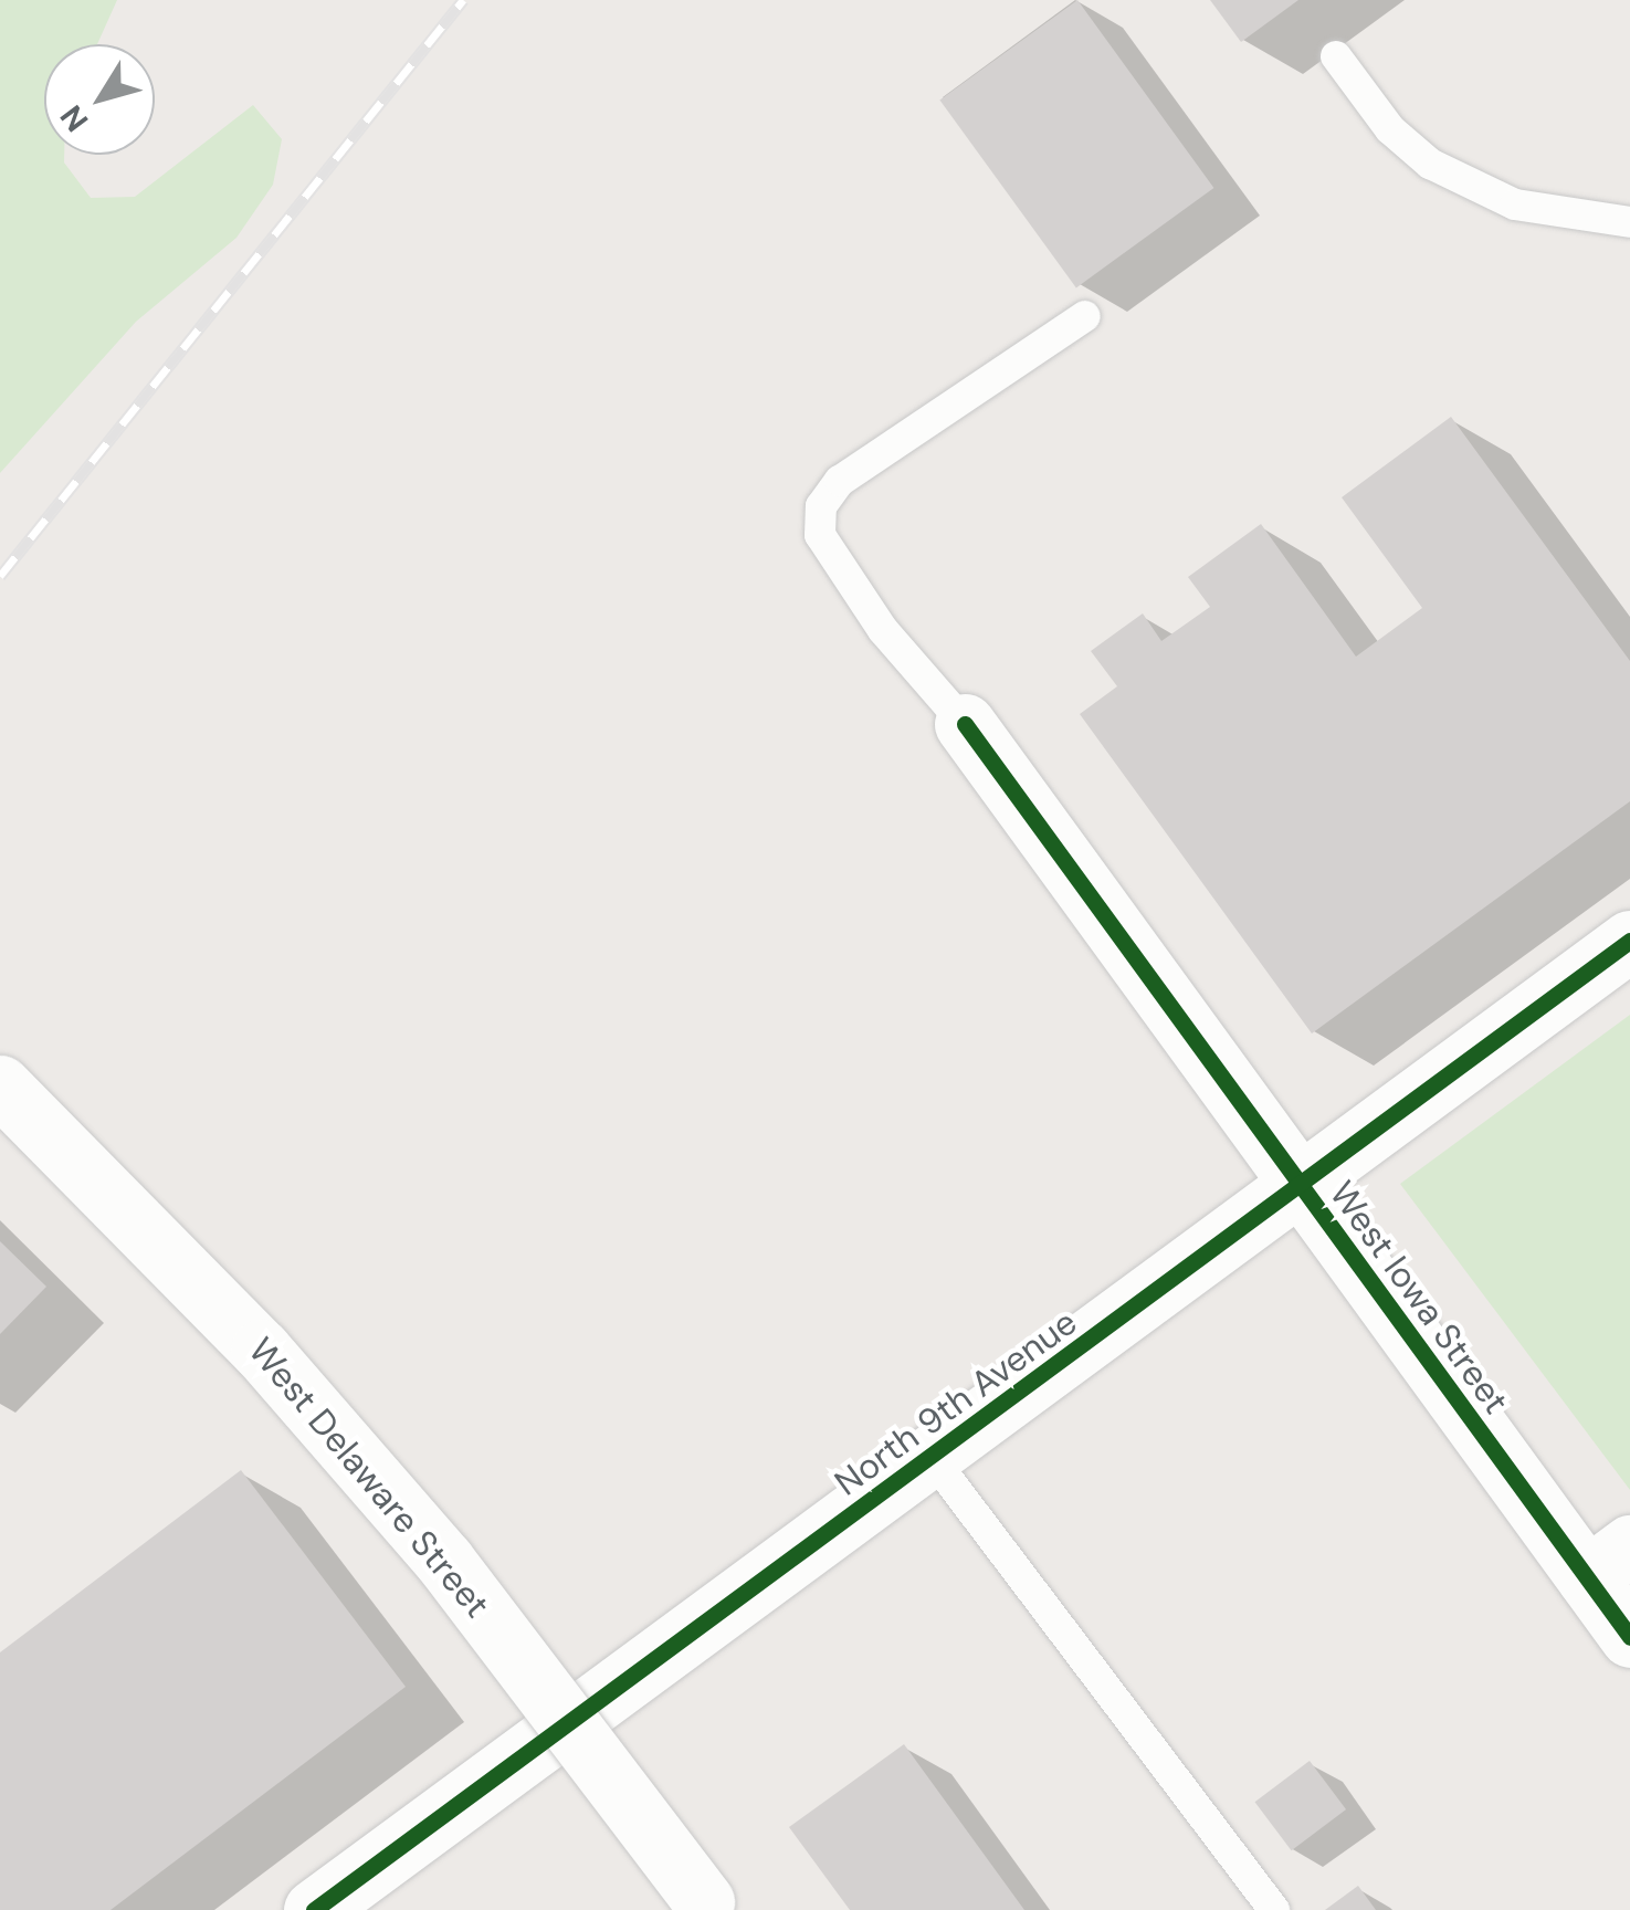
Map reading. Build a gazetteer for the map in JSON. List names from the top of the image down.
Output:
{
  "streets": {
    "street": ["West Iowa Street", "North 9th Avenue", "West Delaware Street"]
  },
  "crossings": [
    ["West Iowa Street", "North 9th Avenue"]
  ],
  "north": "bottom left"
}
